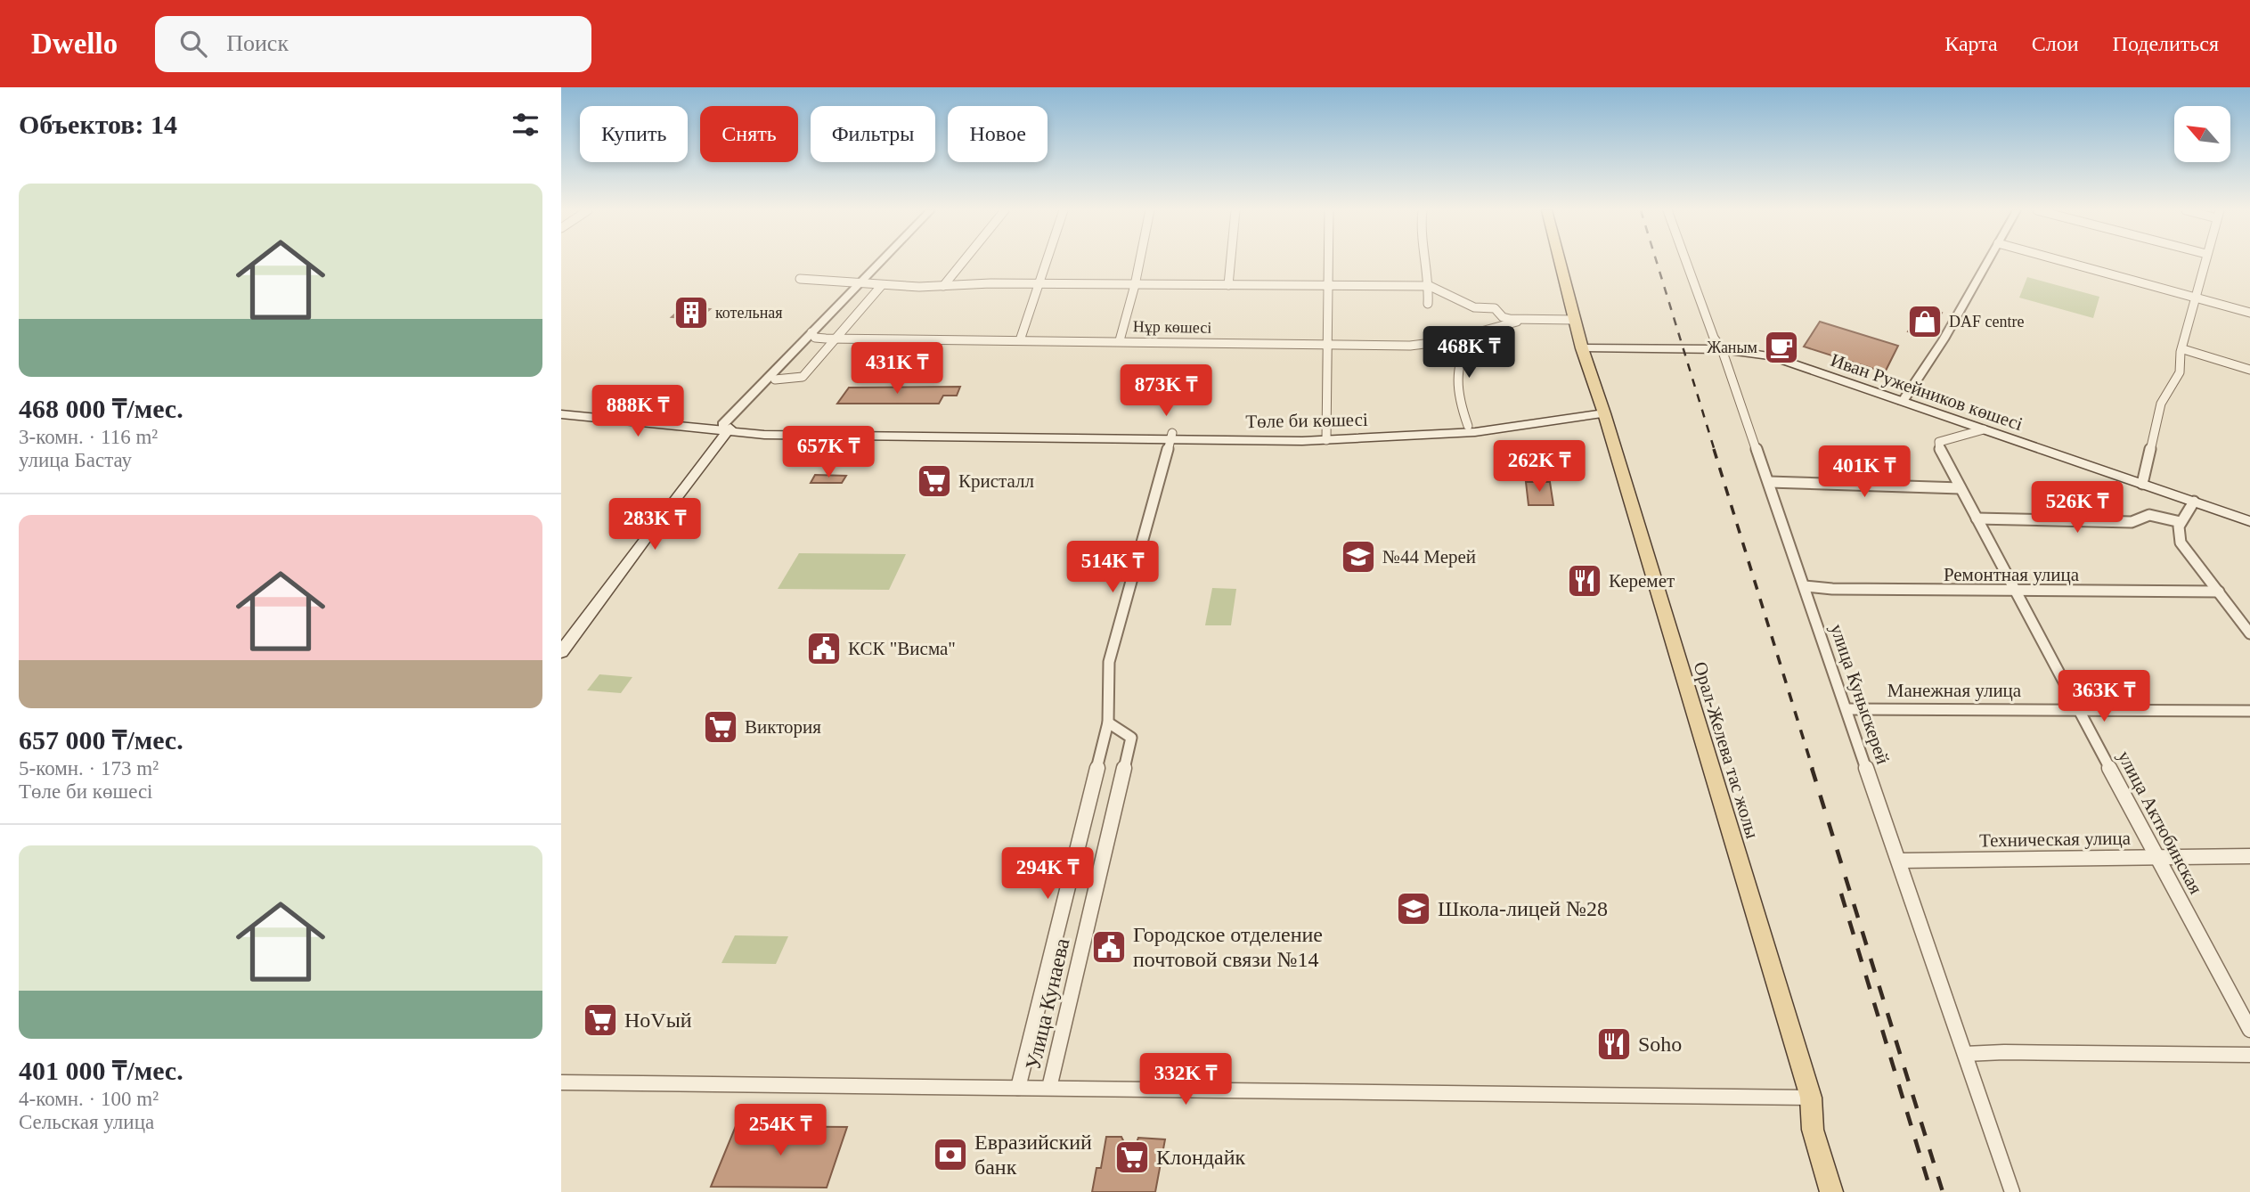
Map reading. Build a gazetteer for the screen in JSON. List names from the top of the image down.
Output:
{
  "streets": {
    "main road": ["Иван Ружейников көшесі", "Төле би көшесі", "Орал-Желева тас жолы"],
    "street": [
      "Нұр көшесі",
      "Ремонтная улица",
      "Манежная улица",
      "улица Куныскерей",
      "улица Актюбинская",
      "Техническая улица",
      "Улица Кунаева"
    ]
  },
  "crossings": [
    ["Иван Ружейников көшесі", "улица Куныскерей"],
    ["Иван Ружейников көшесі", "Орал-Желева тас жолы"],
    ["Иван Ружейников көшесі", "улица Актюбинская"],
    ["Төле би көшесі", "Орал-Желева тас жолы"],
    ["Төле би көшесі", "Улица Кунаева"],
    ["Ремонтная улица", "улица Куныскерей"],
    ["Ремонтная улица", "улица Актюбинская"],
    ["Манежная улица", "улица Куныскерей"],
    ["Манежная улица", "улица Актюбинская"],
    ["улица Куныскерей", "Техническая улица"],
    ["улица Актюбинская", "Техническая улица"]
  ],
  "places": {
    "building": ["котельная"],
    "shop": ["DAF centre"],
    "cafe": ["Жаным"],
    "supermarket": [
      "Кристалл",
      "Виктория",
      "НоVый",
      "Клондайк"
    ],
    "school or university": ["№44 Мерей", "Школа-лицей №28"],
    "restaurant": ["Керемет", "Soho"],
    "public building": ["КСК \"Висма\"", "Городское отделение почтовой связи №14"],
    "bank": ["Евразийский банк"]
  },
  "north": "top left",
  "page": {
    "header": "Dwello",
    "search": "Поиск",
    "nav": ["Карта", "Слои", "Поделиться"],
    "heading": "Объектов: 14",
    "chip": [
      "Купить",
      "Снять",
      "Фильтры",
      "Новое"
    ],
    "list": [
      {
        "name": "468 000 ₸/мес.",
        "note": "3-комн. · 116 m² · улица Бастау"
      },
      {
        "name": "657 000 ₸/мес.",
        "note": "5-комн. · 173 m² · Төле би көшесі"
      },
      {
        "name": "401 000 ₸/мес.",
        "note": "4-комн. · 100 m² · Сельская улица"
      }
    ],
    "price": [
      "468K ₸",
      "431K ₸",
      "873K ₸",
      "888K ₸",
      "657K ₸",
      "262K ₸",
      "401K ₸",
      "526K ₸",
      "283K ₸",
      "514K ₸",
      "363K ₸",
      "294K ₸",
      "332K ₸",
      "254K ₸"
    ]
  }
}
